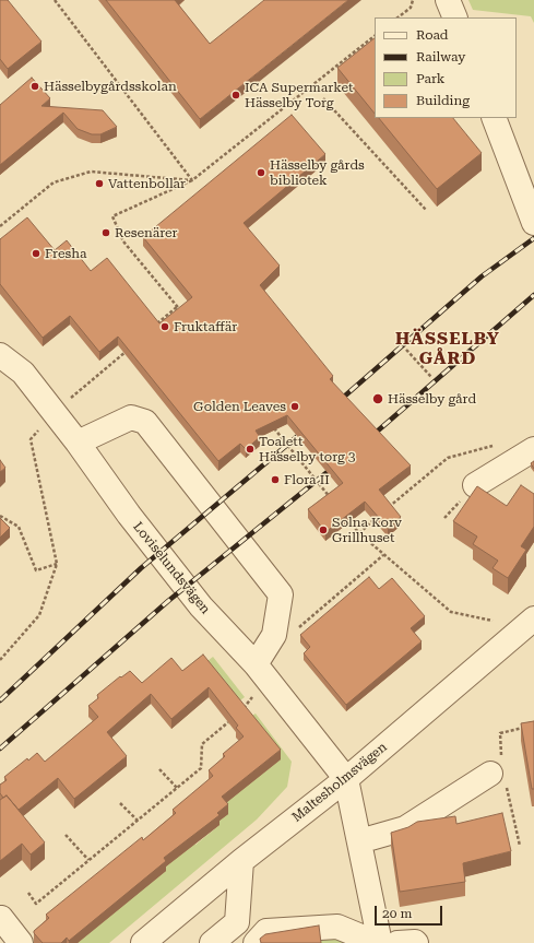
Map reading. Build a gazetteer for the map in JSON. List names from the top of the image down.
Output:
{
  "streets": {
    "street": ["Loviselundsvägen", "Maltesholmsvägen"]
  },
  "crossings": [
    ["Loviselundsvägen", "Maltesholmsvägen"]
  ],
  "districts": ["HÄSSELBY GÅRD"],
  "places": [
    "Hässelbygårdsskolan",
    "ICA Supermarket Hässelby Torg",
    "Hässelby gårds bibliotek",
    "Vattenbollar",
    "Resenärer",
    "Fresha",
    "Fruktaffär",
    "Hässelby gård",
    "Golden Leaves",
    "Toalett Hässelby torg 3",
    "Flora II",
    "Solna Korv Grillhuset"
  ],
  "legend": [
    "Road",
    "Railway",
    "Park",
    "Building"
  ],
  "scale_bar": "20 m"
}
